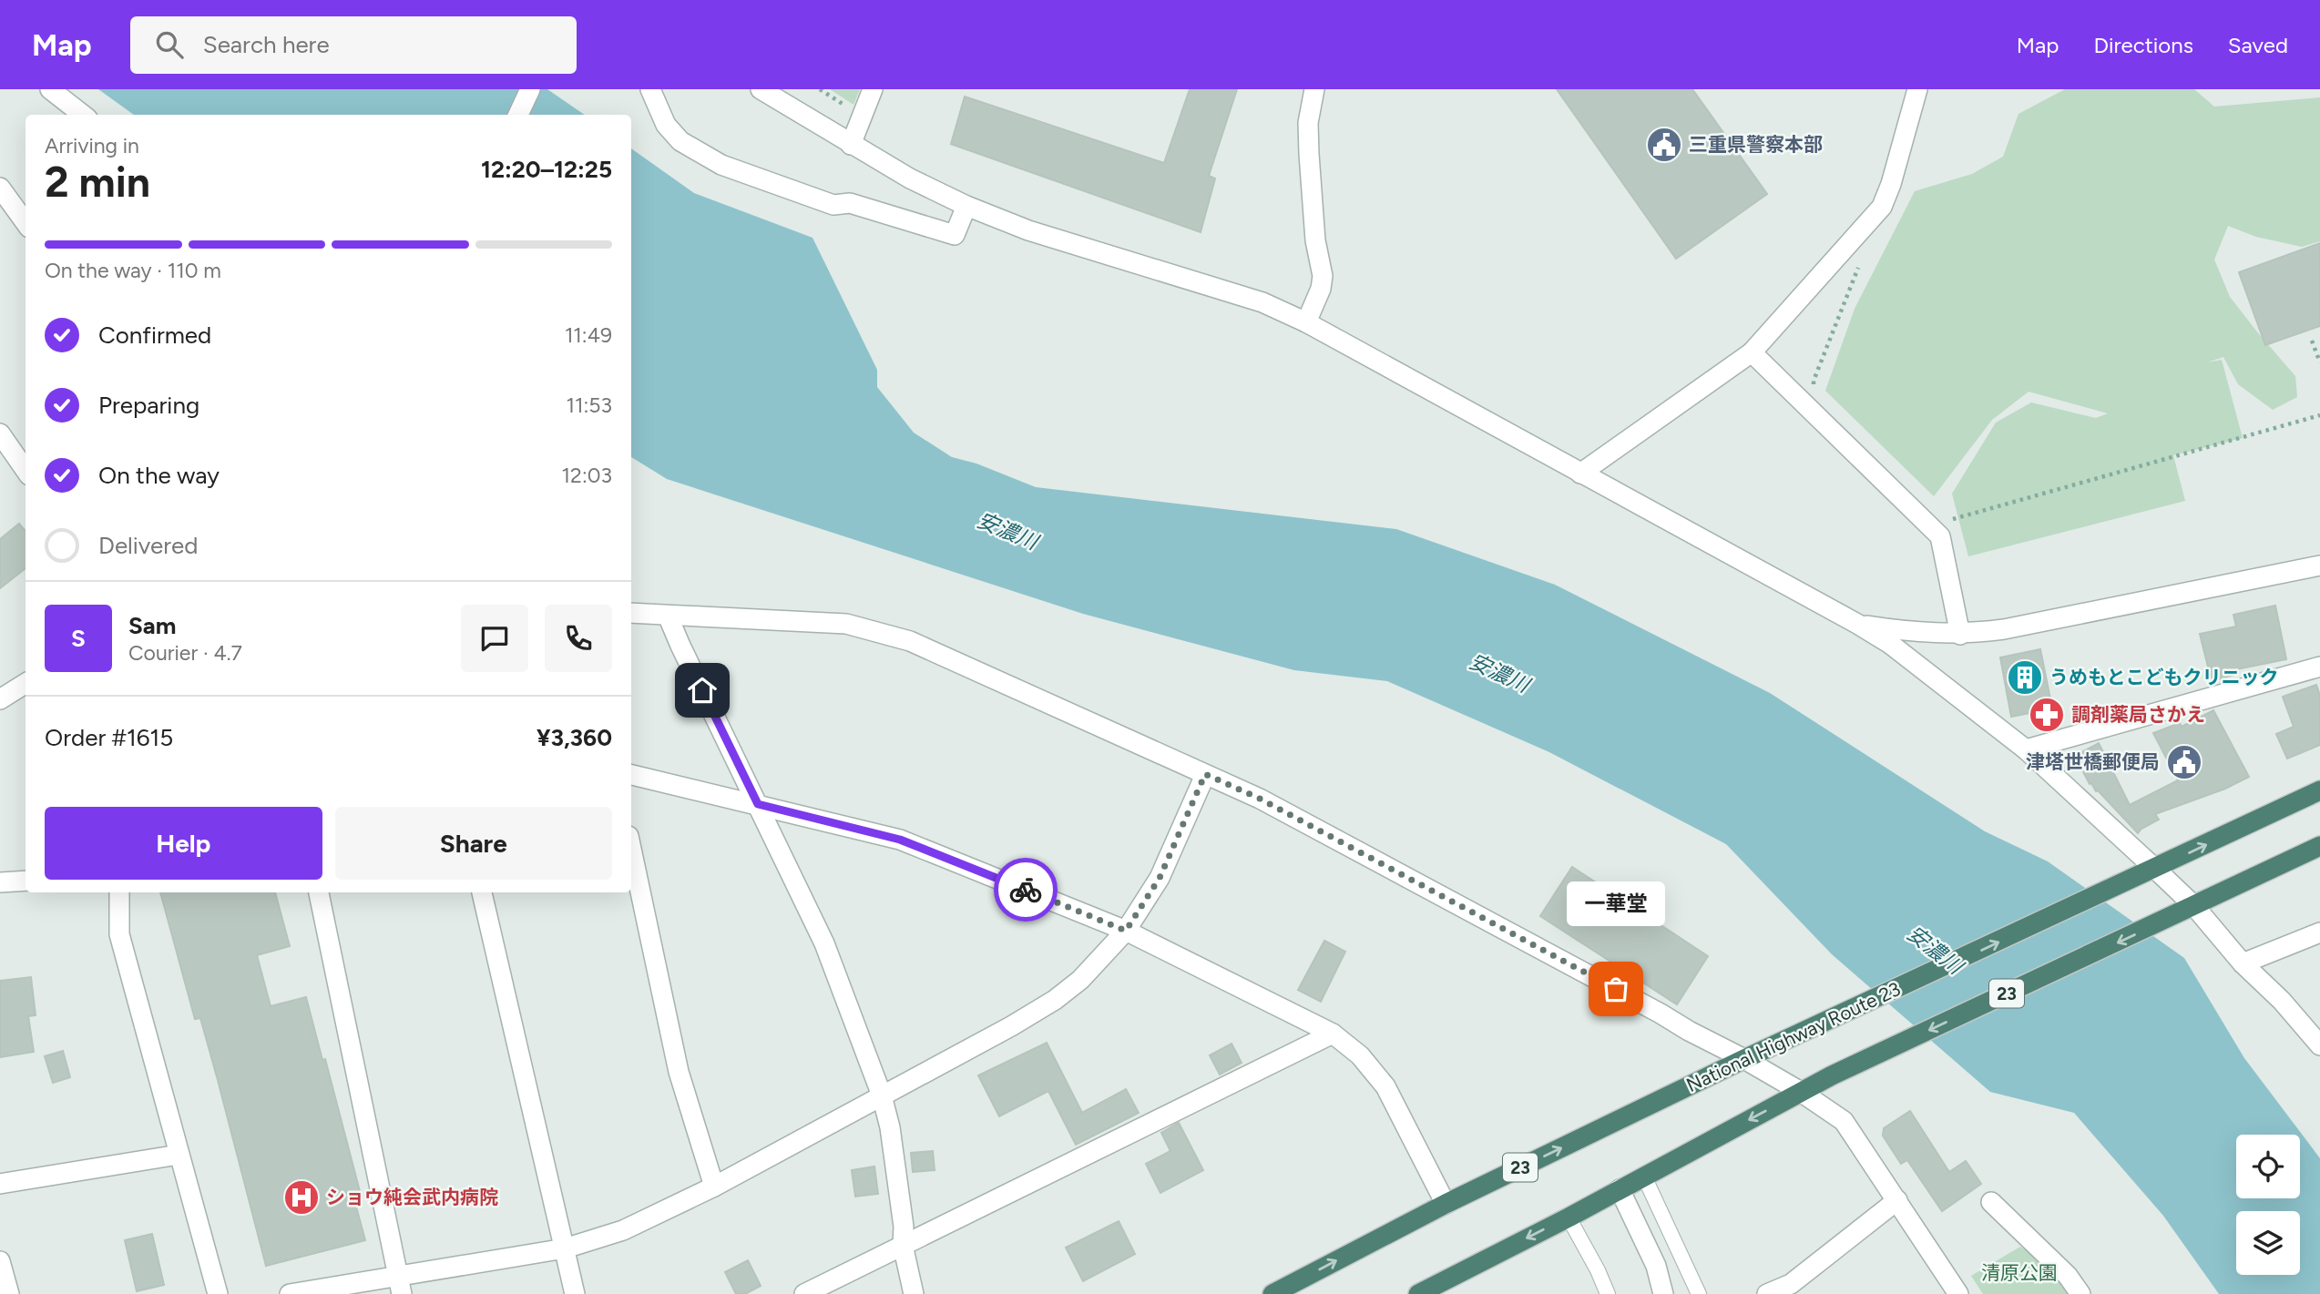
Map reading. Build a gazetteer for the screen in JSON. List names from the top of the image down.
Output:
{
  "streets": {
    "highway": ["23", "National Highway Route 23"]
  },
  "water": ["安濃川"],
  "parks": ["清原公園"],
  "places": {
    "public building": ["三重県警察本部", "津塔世橋郵便局"],
    "building": ["うめもとこどもクリニック"],
    "pharmacy": ["調剤薬局さかえ"],
    "other": ["一華堂"],
    "hospital": ["ショウ純会武内病院"]
  },
  "page": {
    "header": "Map",
    "search": "Search here",
    "nav": ["Map", "Directions", "Saved"],
    "heading": ["2 min", "Arriving in", "12:20–12:25"],
    "panel": [
      "Sam",
      "Courier · 4.7",
      "Order #1615",
      "¥3,360"
    ],
    "bar": "On the way · 110 m",
    "list": [
      ["Confirmed", "11:49"],
      ["Preparing", "11:53"],
      ["On the way", "12:03"],
      "Delivered"
    ],
    "round": "S",
    "buttons": ["Help", "Share"],
    "bubble": "一華堂"
  }
}
